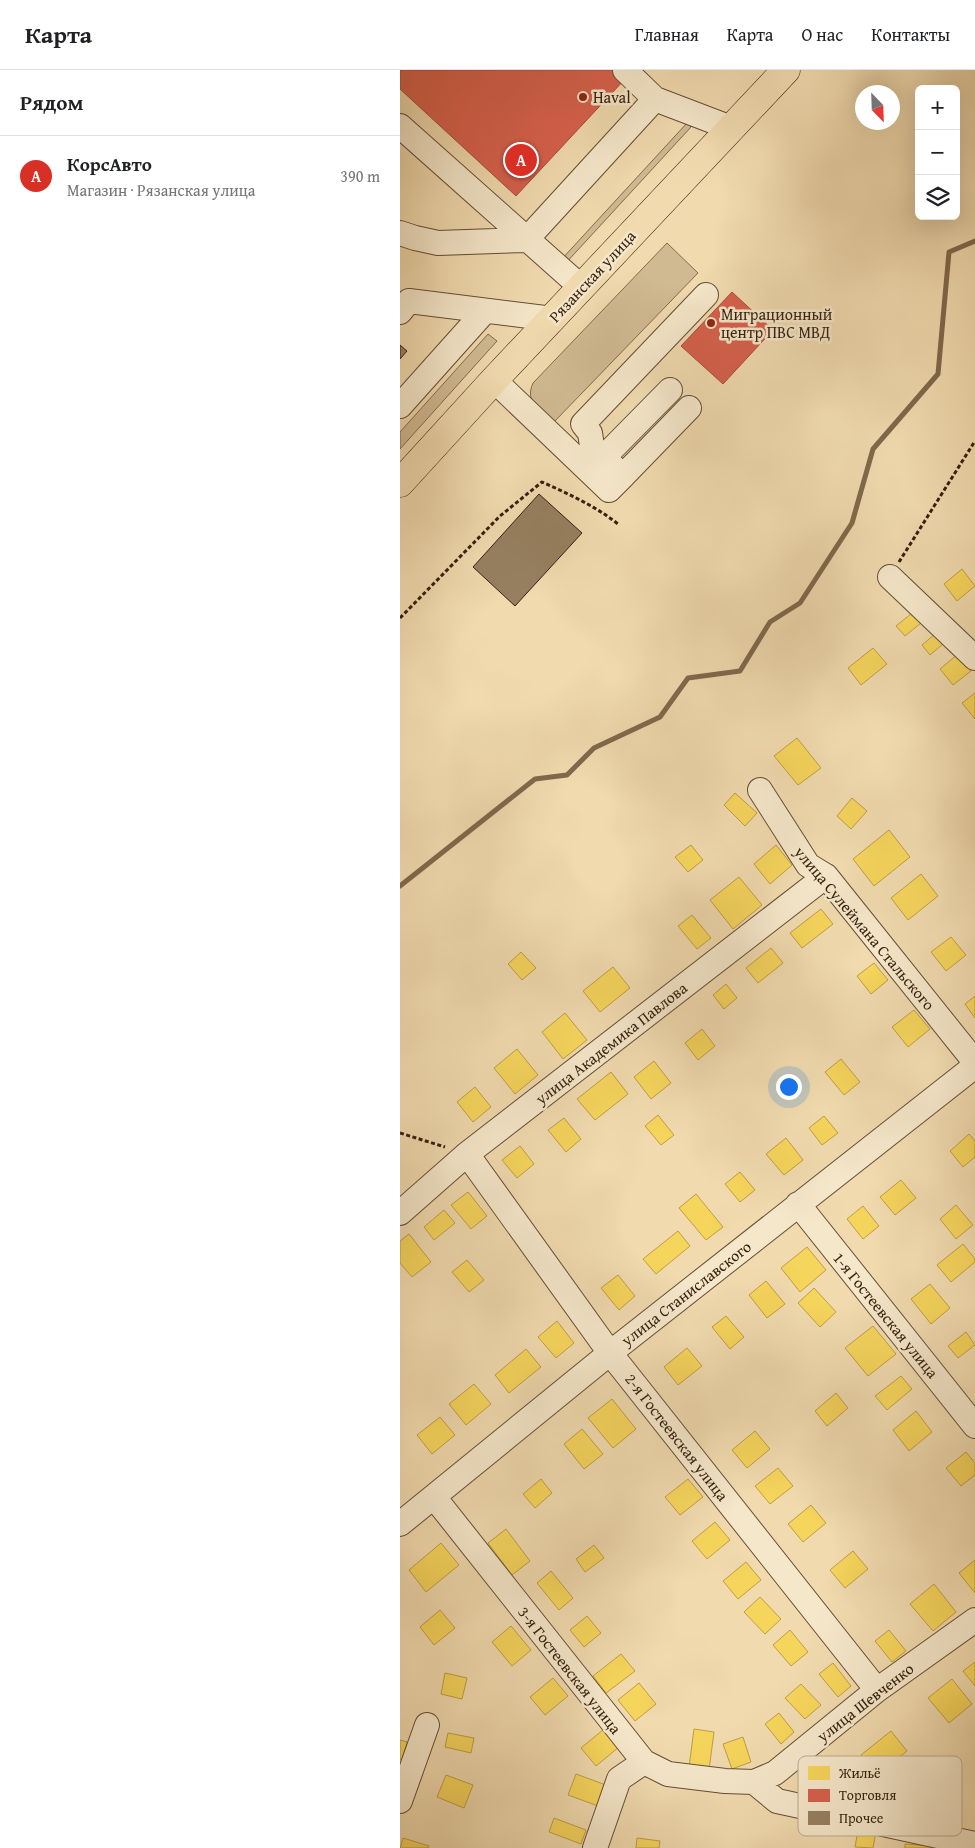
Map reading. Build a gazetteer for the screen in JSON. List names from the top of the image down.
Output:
{
  "streets": {
    "main road": ["Рязанская улица"],
    "street": [
      "улица Сулеймана Стальского",
      "улица Академика Павлова",
      "улица Станиславского",
      "1-я Гостеевская улица",
      "2-я Гостеевская улица",
      "3-я Гостеевская улица",
      "улица Шевченко"
    ]
  },
  "crossings": [
    ["улица Сулеймана Стальского", "улица Академика Павлова"],
    ["улица Сулеймана Стальского", "улица Станиславского"],
    ["улица Академика Павлова", "2-я Гостеевская улица"],
    ["улица Станиславского", "1-я Гостеевская улица"],
    ["улица Станиславского", "2-я Гостеевская улица"],
    ["улица Станиславского", "3-я Гостеевская улица"],
    ["2-я Гостеевская улица", "улица Шевченко"]
  ],
  "places": ["Haval", "Миграционный центр ПВС МВД"],
  "legend": ["Жильё", "Торговля", "Прочее"],
  "north": "bottom right",
  "page": {
    "header": "Карта",
    "nav": [
      "Главная",
      "Карта",
      "О нас",
      "Контакты"
    ],
    "heading": "Рядом",
    "map_buttons": ["+", "−"],
    "list": [
      {
        "mark": "A",
        "name": "КорсАвто",
        "note": "Магазин · Рязанская улица",
        "value": "390 m"
      }
    ],
    "pins": "A"
  }
}
